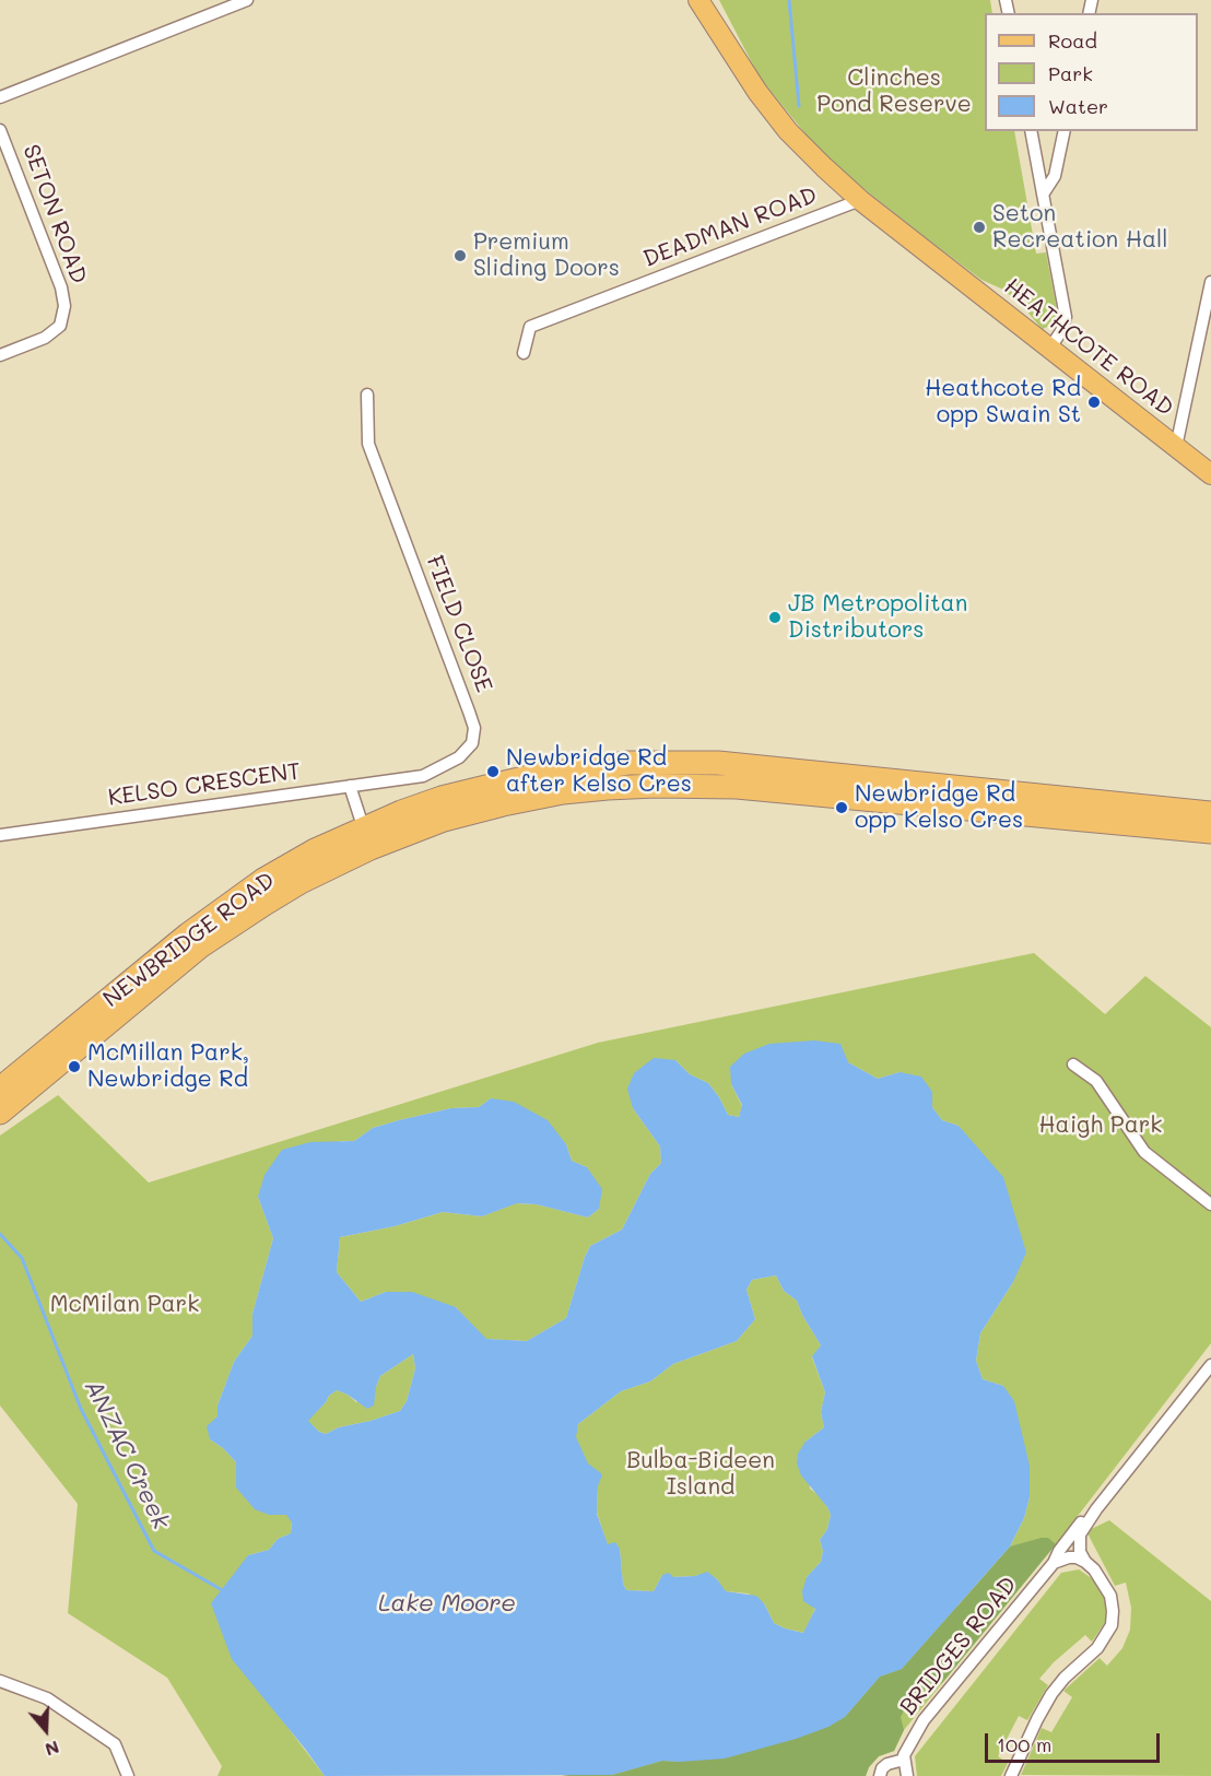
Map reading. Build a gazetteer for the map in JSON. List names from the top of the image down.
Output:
{
  "streets": {
    "highway": ["NEWBRIDGE ROAD"],
    "main road": ["HEATHCOTE ROAD"],
    "street": [
      "SETON ROAD",
      "DEADMAN ROAD",
      "FIELD CLOSE",
      "KELSO CRESCENT",
      "BRIDGES ROAD"
    ]
  },
  "crossings": [
    ["DEADMAN ROAD", "HEATHCOTE ROAD"],
    ["FIELD CLOSE", "KELSO CRESCENT"]
  ],
  "water": ["ANZAC Creek", "Lake Moore"],
  "parks": [
    "Clinches Pond Reserve",
    "Haigh Park",
    "McMilan Park",
    "Bulba-Bideen Island"
  ],
  "places": [
    "Seton Recreation Hall",
    "Premium Sliding Doors",
    "Heathcote Rd opp Swain St",
    "JB Metropolitan Distributors",
    "Newbridge Rd after Kelso Cres",
    "Newbridge Rd opp Kelso Cres",
    "McMillan Park, Newbridge Rd"
  ],
  "legend": ["Road", "Park", "Water"],
  "scale_bar": "100 m",
  "north": "bottom"
}
